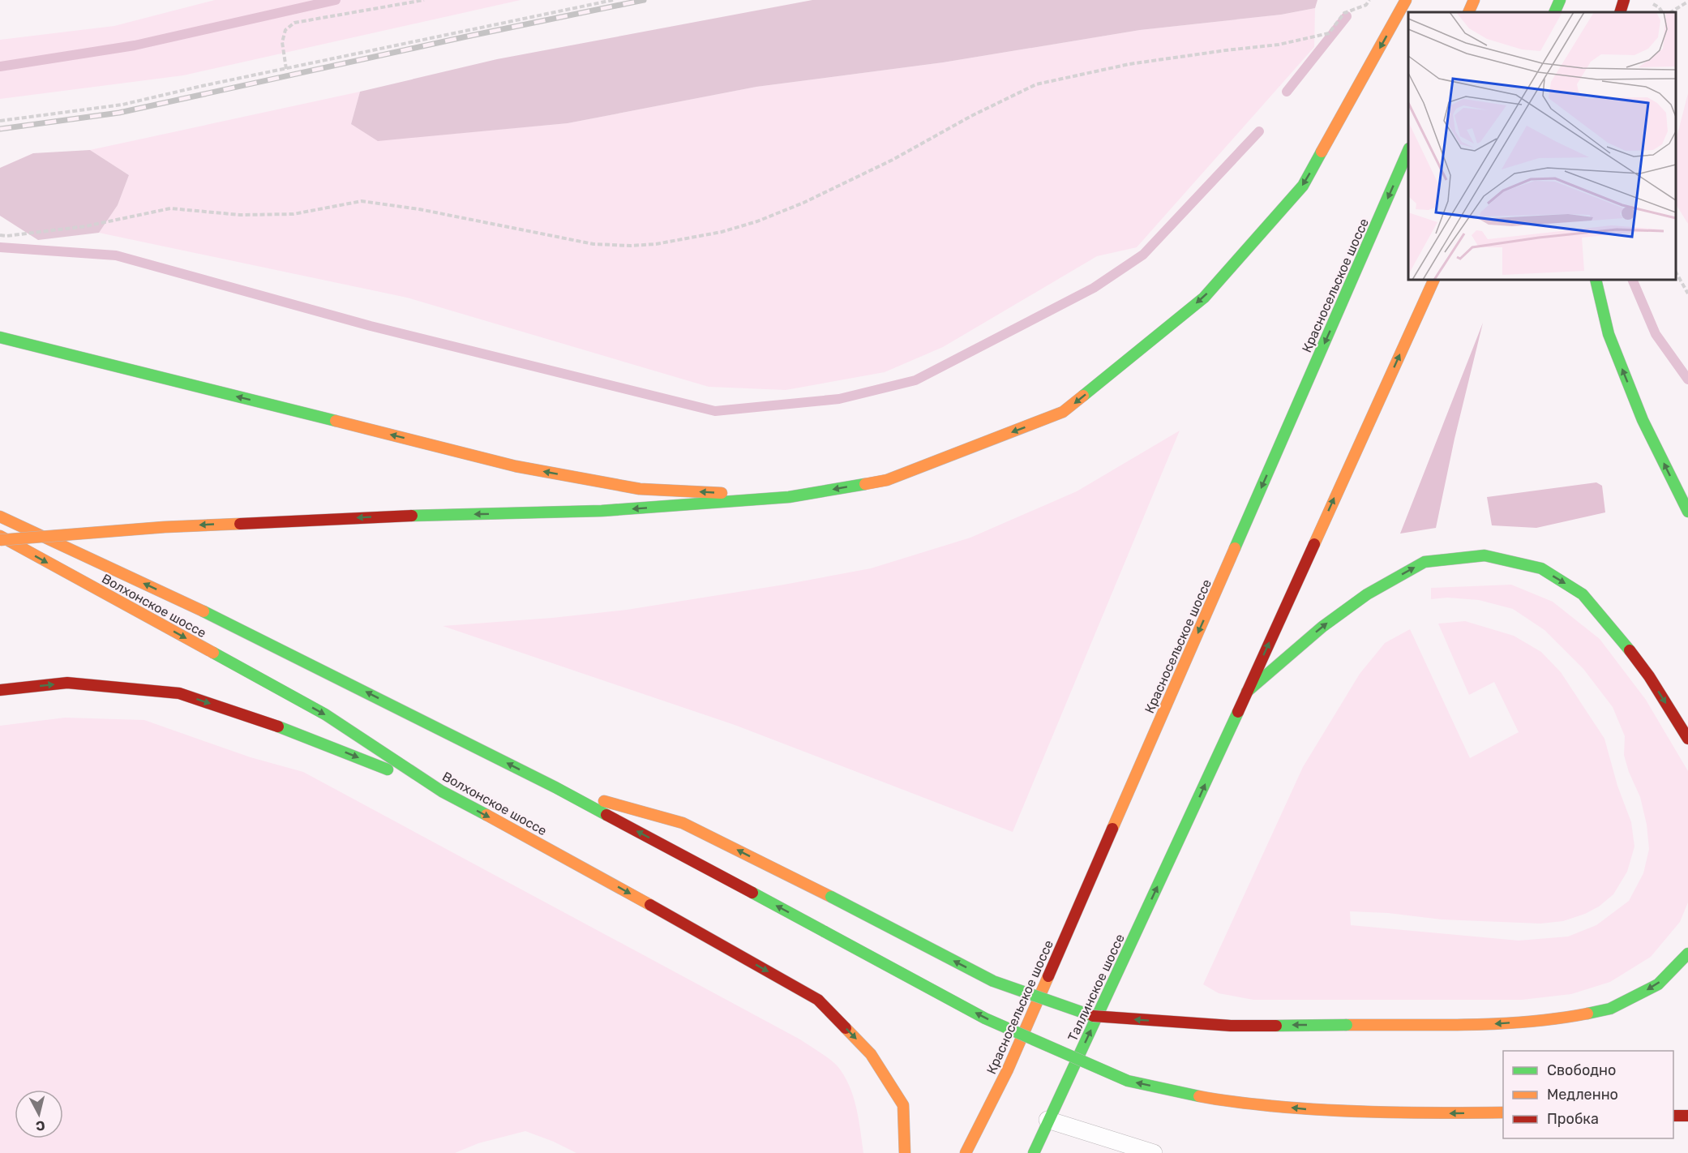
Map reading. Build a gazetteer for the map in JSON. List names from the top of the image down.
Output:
{
  "streets": {
    "main road": ["Красносельское шоссе", "Волхонское шоссе", "Таллинское шоссе"]
  },
  "one_way": ["Таллинское шоссе"],
  "legend": ["Свободно", "Медленно", "Пробка"],
  "north": "bottom"
}
